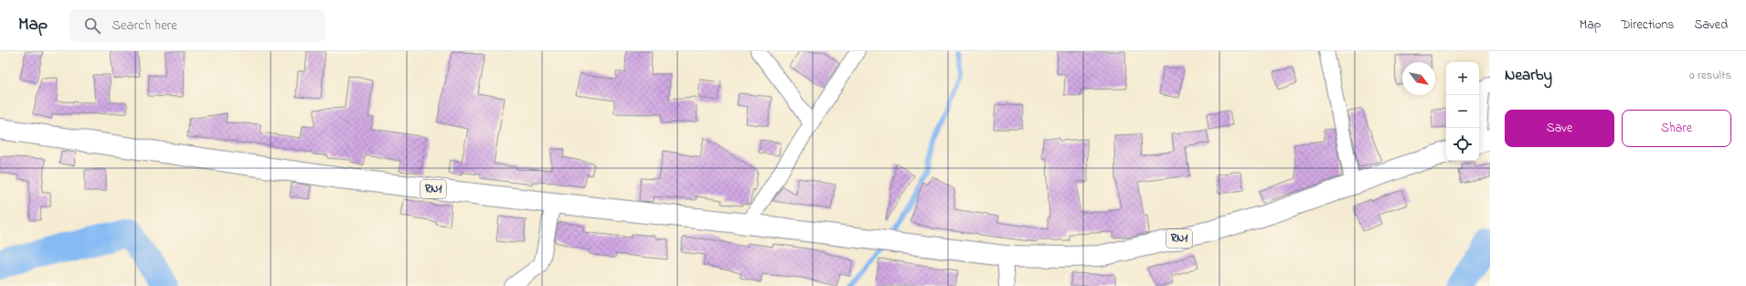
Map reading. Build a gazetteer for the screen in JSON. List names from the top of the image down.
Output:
{
  "streets": {
    "highway": ["RN1"]
  },
  "north": "bottom right",
  "page": {
    "header": "Map",
    "search": "Search here",
    "nav": ["Map", "Directions", "Saved"],
    "heading": ["Nearby", "0 results"],
    "map_buttons": ["+", "−"],
    "buttons": ["Save", "Share"]
  }
}
